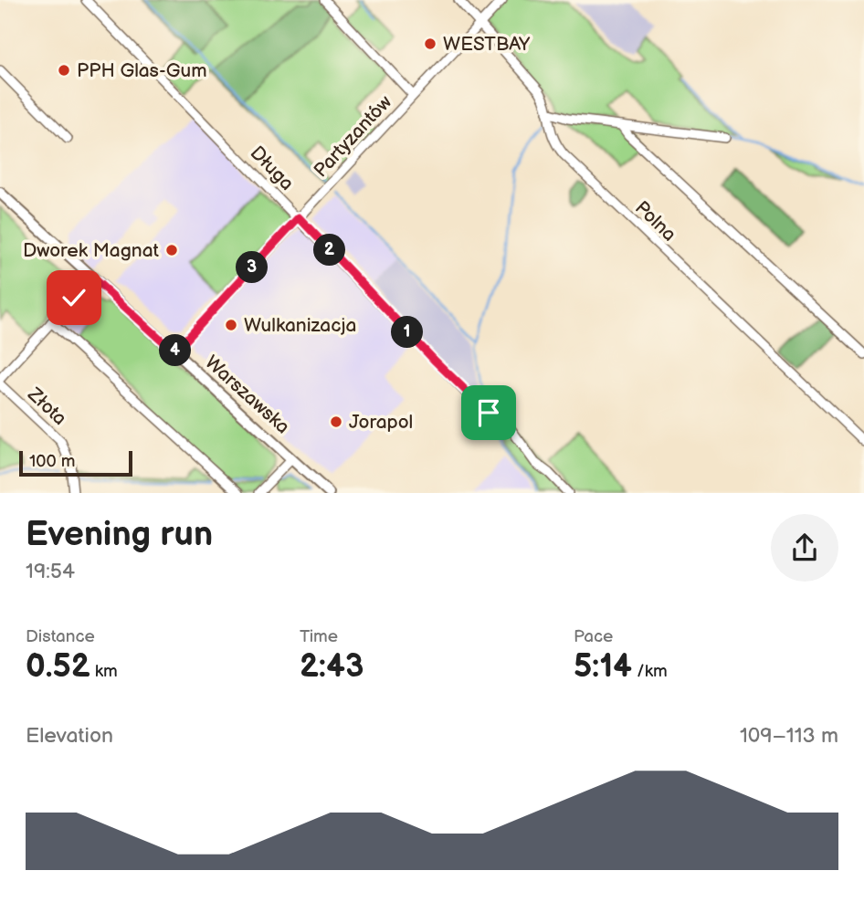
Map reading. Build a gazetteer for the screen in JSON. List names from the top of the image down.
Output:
{
  "streets": {
    "street": [
      "Partyzantów",
      "Długa",
      "Polna",
      "Warszawska",
      "Złota"
    ]
  },
  "crossings": [
    ["Partyzantów", "Długa"],
    ["Partyzantów", "Polna"],
    ["Partyzantów", "Warszawska"]
  ],
  "places": [
    "WESTBAY",
    "PPH Glas-Gum",
    "Dworek Magnat",
    "Wulkanizacja",
    "Jorapol"
  ],
  "scale_bar": "100 m",
  "page": {
    "pins": [
      "2",
      "3",
      "1",
      "4"
    ],
    "scale": "100 m",
    "heading": ["Evening run", "19:54"],
    "stats": [
      ["Distance", "0.52 km"],
      ["Time", "2:43"],
      ["Pace", "5:14 /km"]
    ],
    "chart": ["Elevation", "109–113 m"]
  }
}
